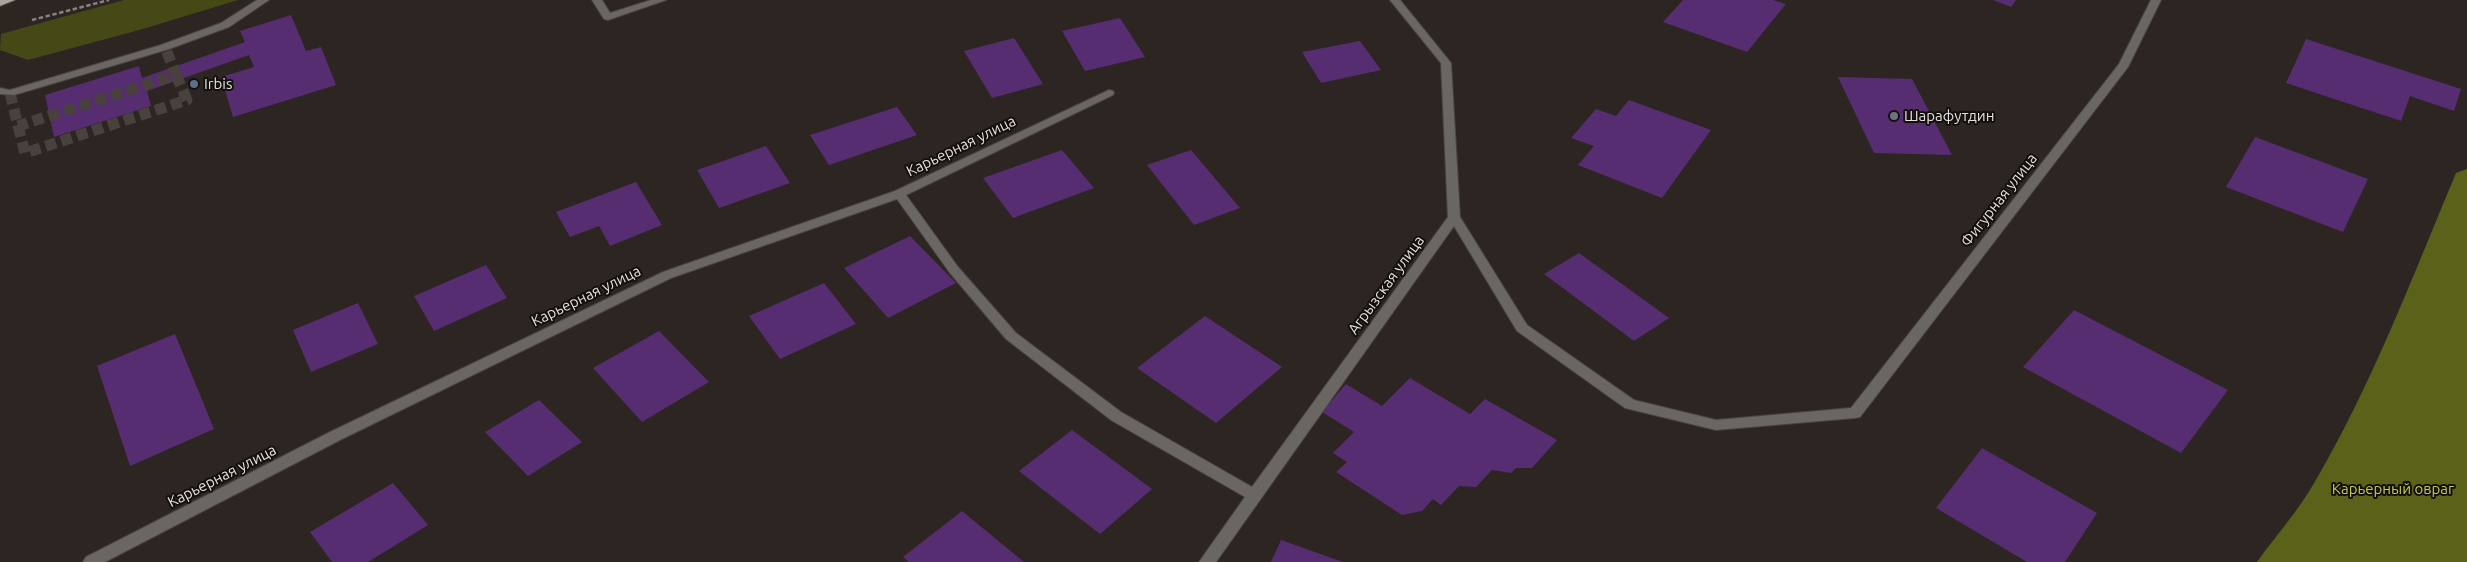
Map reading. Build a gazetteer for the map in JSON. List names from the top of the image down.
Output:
{
  "streets": {
    "street": ["Карьерная улица", "Фигурная улица", "Агрызская улица"]
  },
  "crossings": [
    ["Фигурная улица", "Агрызская улица"]
  ],
  "parks": ["Карьерный овраг"],
  "places": ["Irbis", "Шарафутдин"]
}
